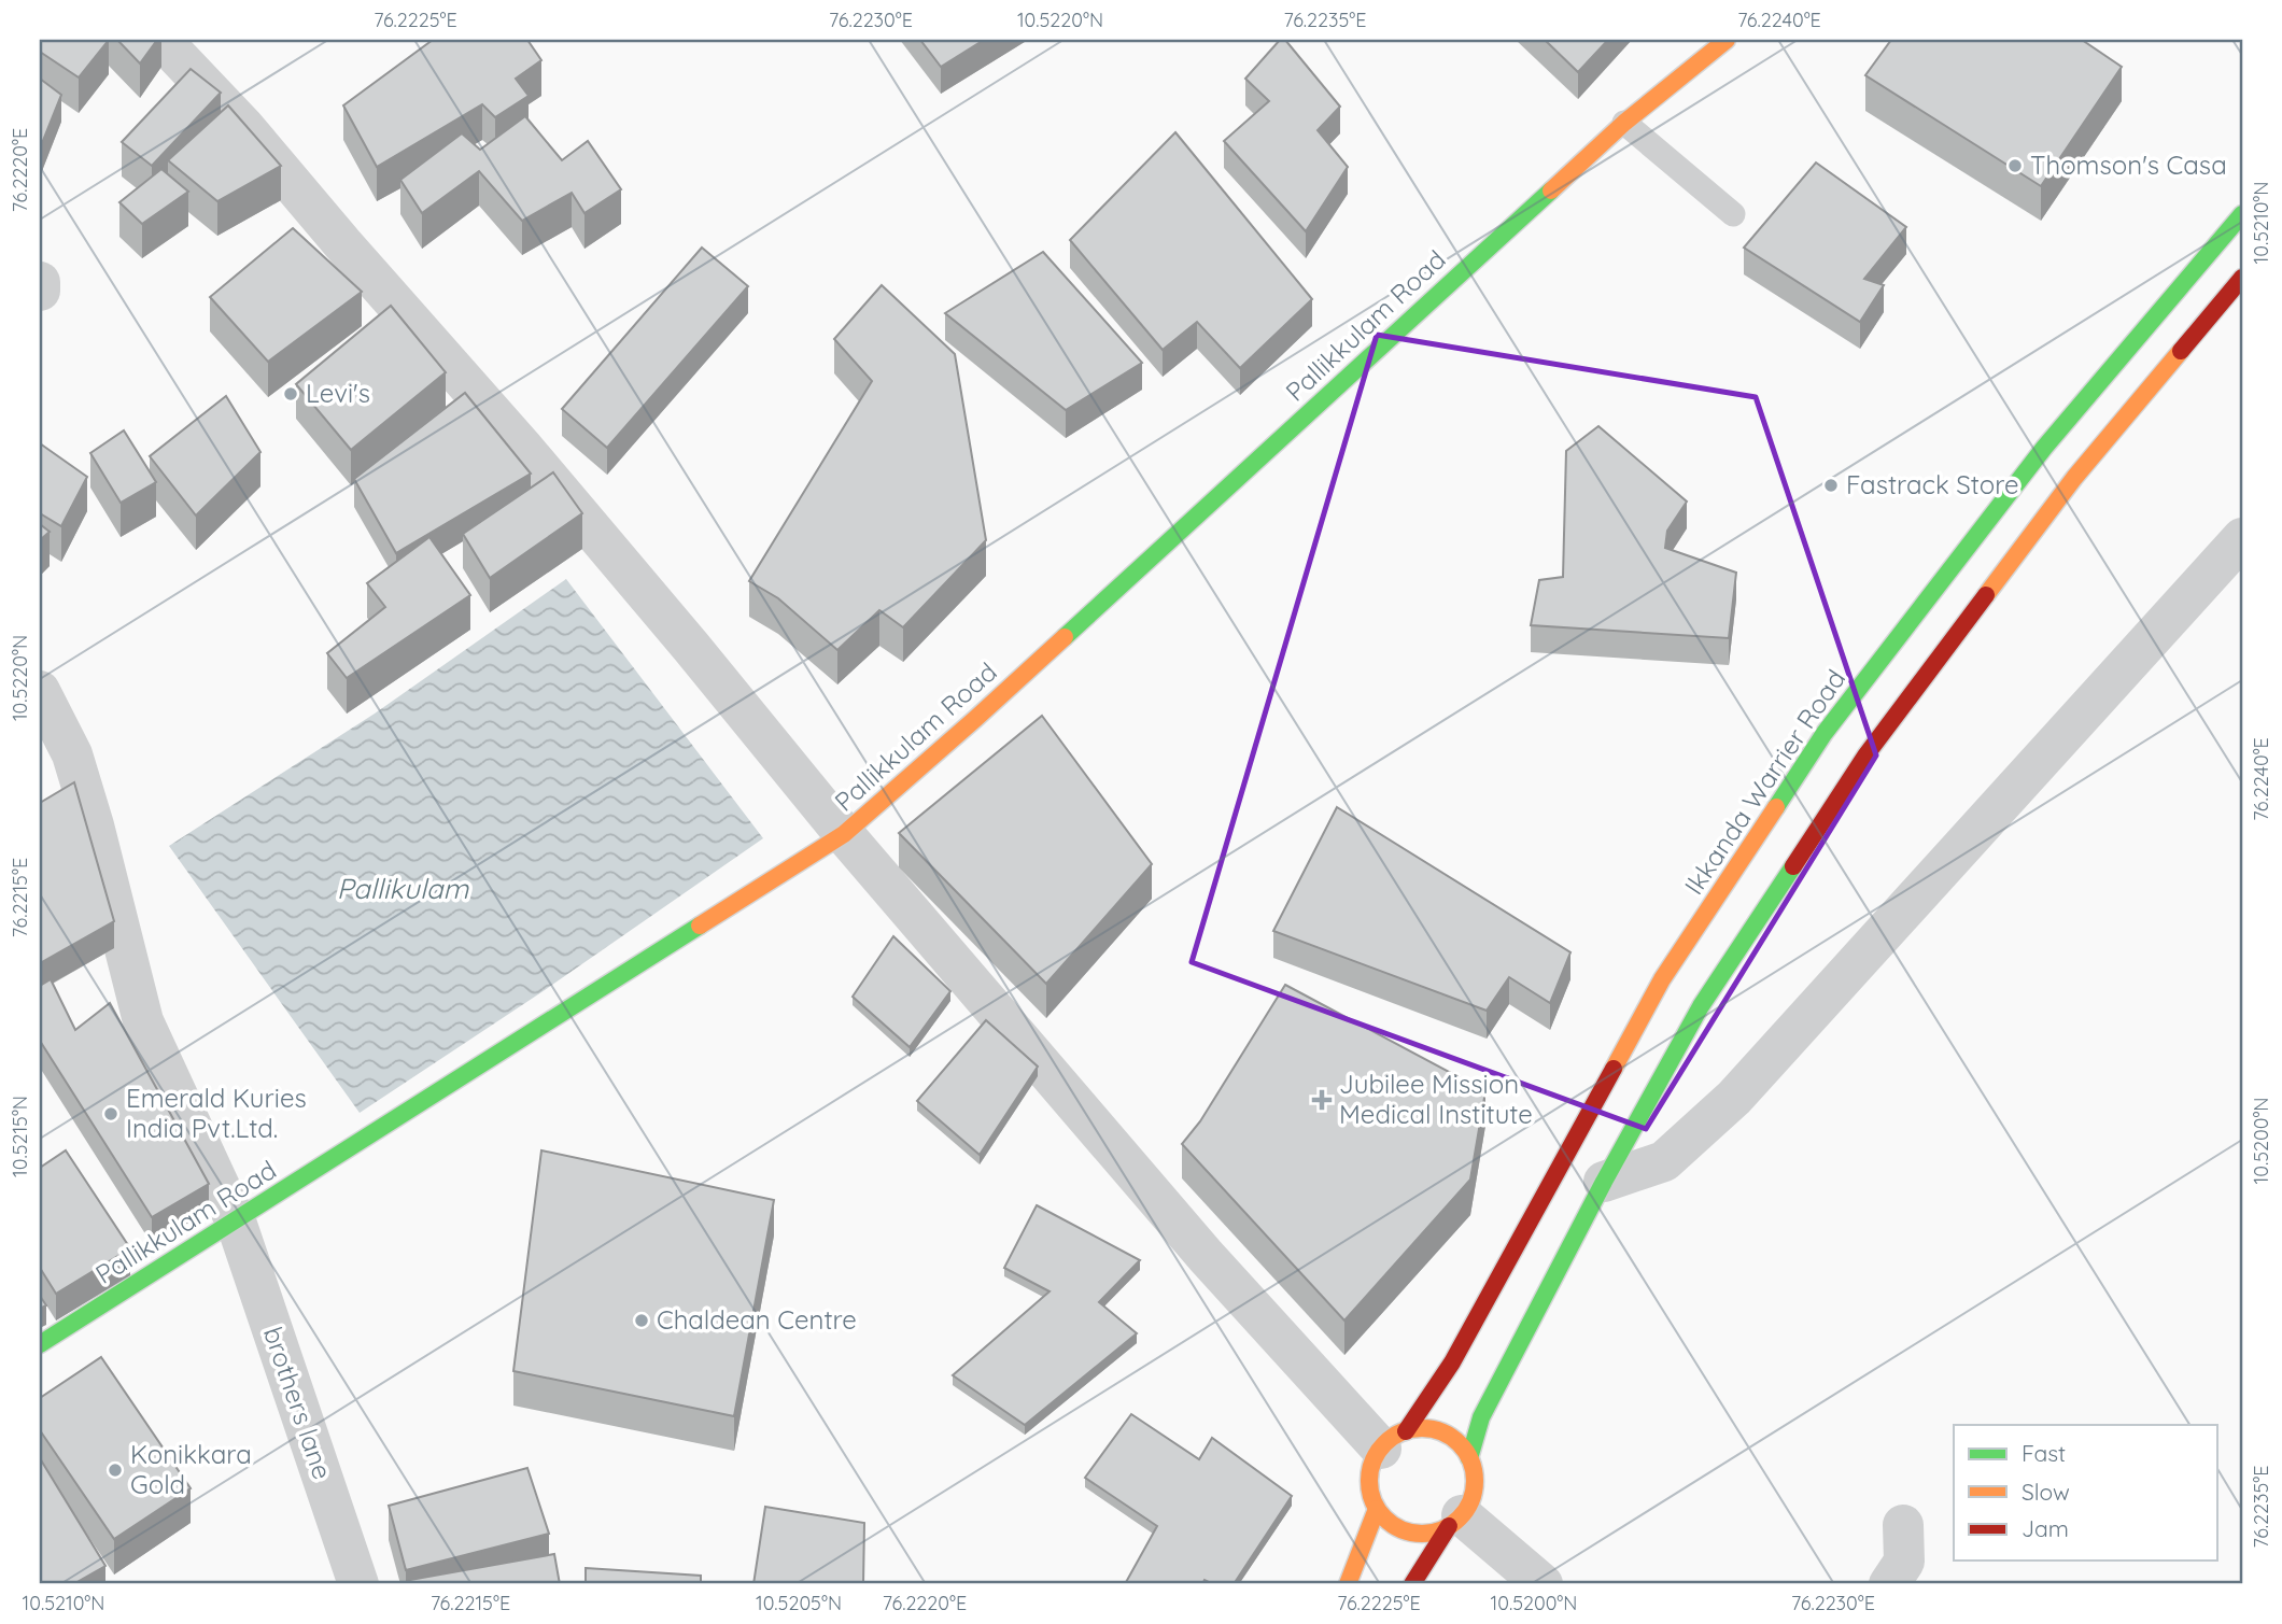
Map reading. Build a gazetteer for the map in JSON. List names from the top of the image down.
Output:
{
  "streets": {
    "main road": ["Pallikkulam Road", "Ikkanda Warrier Road"],
    "street": ["brothers lane"]
  },
  "crossings": [
    ["Pallikkulam Road", "brothers lane"]
  ],
  "water": ["Pallikulam"],
  "places": {
    "other": [
      "Thomson's Casa",
      "Levi's",
      "Fastrack Store",
      "Emerald Kuries India Pvt.Ltd.",
      "Chaldean Centre",
      "Konikkara Gold"
    ],
    "health": ["Jubilee Mission Medical Institute"]
  },
  "legend": ["Fast", "Slow", "Jam"],
  "coordinates": [
    "76.2225°E",
    "76.2230°E",
    "10.5220°N",
    "76.2235°E",
    "76.2240°E",
    "76.2220°E",
    "10.5210°N",
    "76.2215°E",
    "10.5215°N",
    "10.5200°N",
    "10.5205°N"
  ]
}
